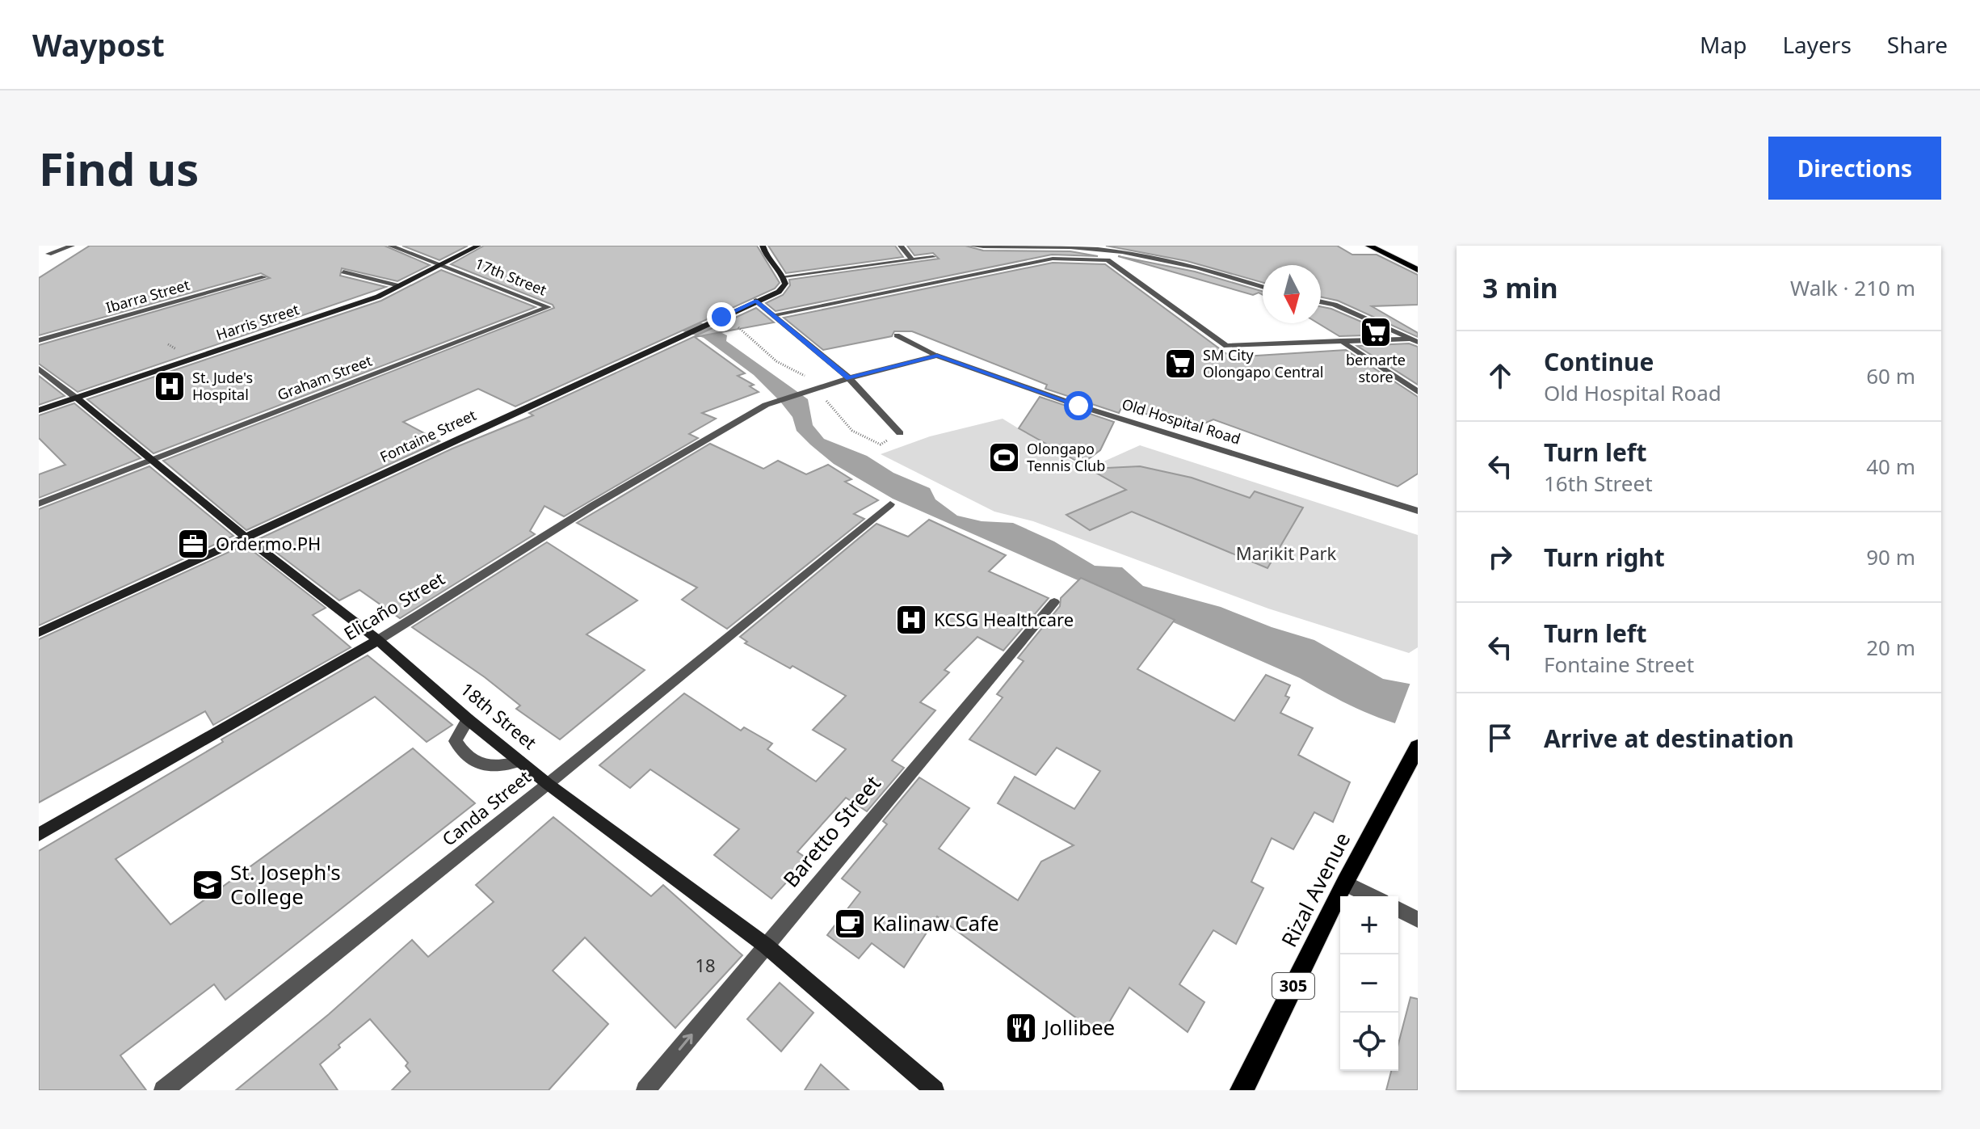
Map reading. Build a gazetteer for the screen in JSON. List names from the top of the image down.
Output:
{
  "streets": {
    "main road": [
      "Harris Street",
      "Fontaine Street",
      "Elicaño Street",
      "18th Street",
      "Rizal Avenue",
      "305"
    ],
    "street": [
      "17th Street",
      "Ibarra Street",
      "Graham Street",
      "Old Hospital Road",
      "Canda Street",
      "Baretto Street"
    ]
  },
  "crossings": [
    ["17th Street", "Harris Street"],
    ["17th Street", "Graham Street"],
    ["Harris Street", "18th Street"],
    ["Graham Street", "18th Street"],
    ["Old Hospital Road", "Elicaño Street"],
    ["Fontaine Street", "18th Street"],
    ["Elicaño Street", "18th Street"],
    ["18th Street", "Canda Street"],
    ["18th Street", "Baretto Street"]
  ],
  "parks": ["Marikit Park"],
  "places": {
    "supermarket": ["bernarte store", "SM City Olongapo Central"],
    "hospital": ["St. Jude's Hospital", "KCSG Healthcare"],
    "sports": ["Olongapo Tennis Club"],
    "office": ["Ordermo.PH"],
    "school or university": ["St. Joseph's College"],
    "cafe": ["Kalinaw Cafe"],
    "restaurant": ["Jollibee"]
  },
  "house_numbers": ["18"],
  "north": "bottom",
  "page": {
    "header": "Waypost",
    "nav": ["Map", "Layers", "Share"],
    "buttons": "Directions",
    "title": "Find us",
    "heading": ["3 min", "Walk · 210 m"],
    "list": [
      ["Continue", "Old Hospital Road", "60 m"],
      ["Turn left", "16th Street", "40 m"],
      ["Turn right", "90 m"],
      ["Turn left", "Fontaine Street", "20 m"],
      "Arrive at destination"
    ],
    "map_buttons": ["+", "−"]
  }
}
